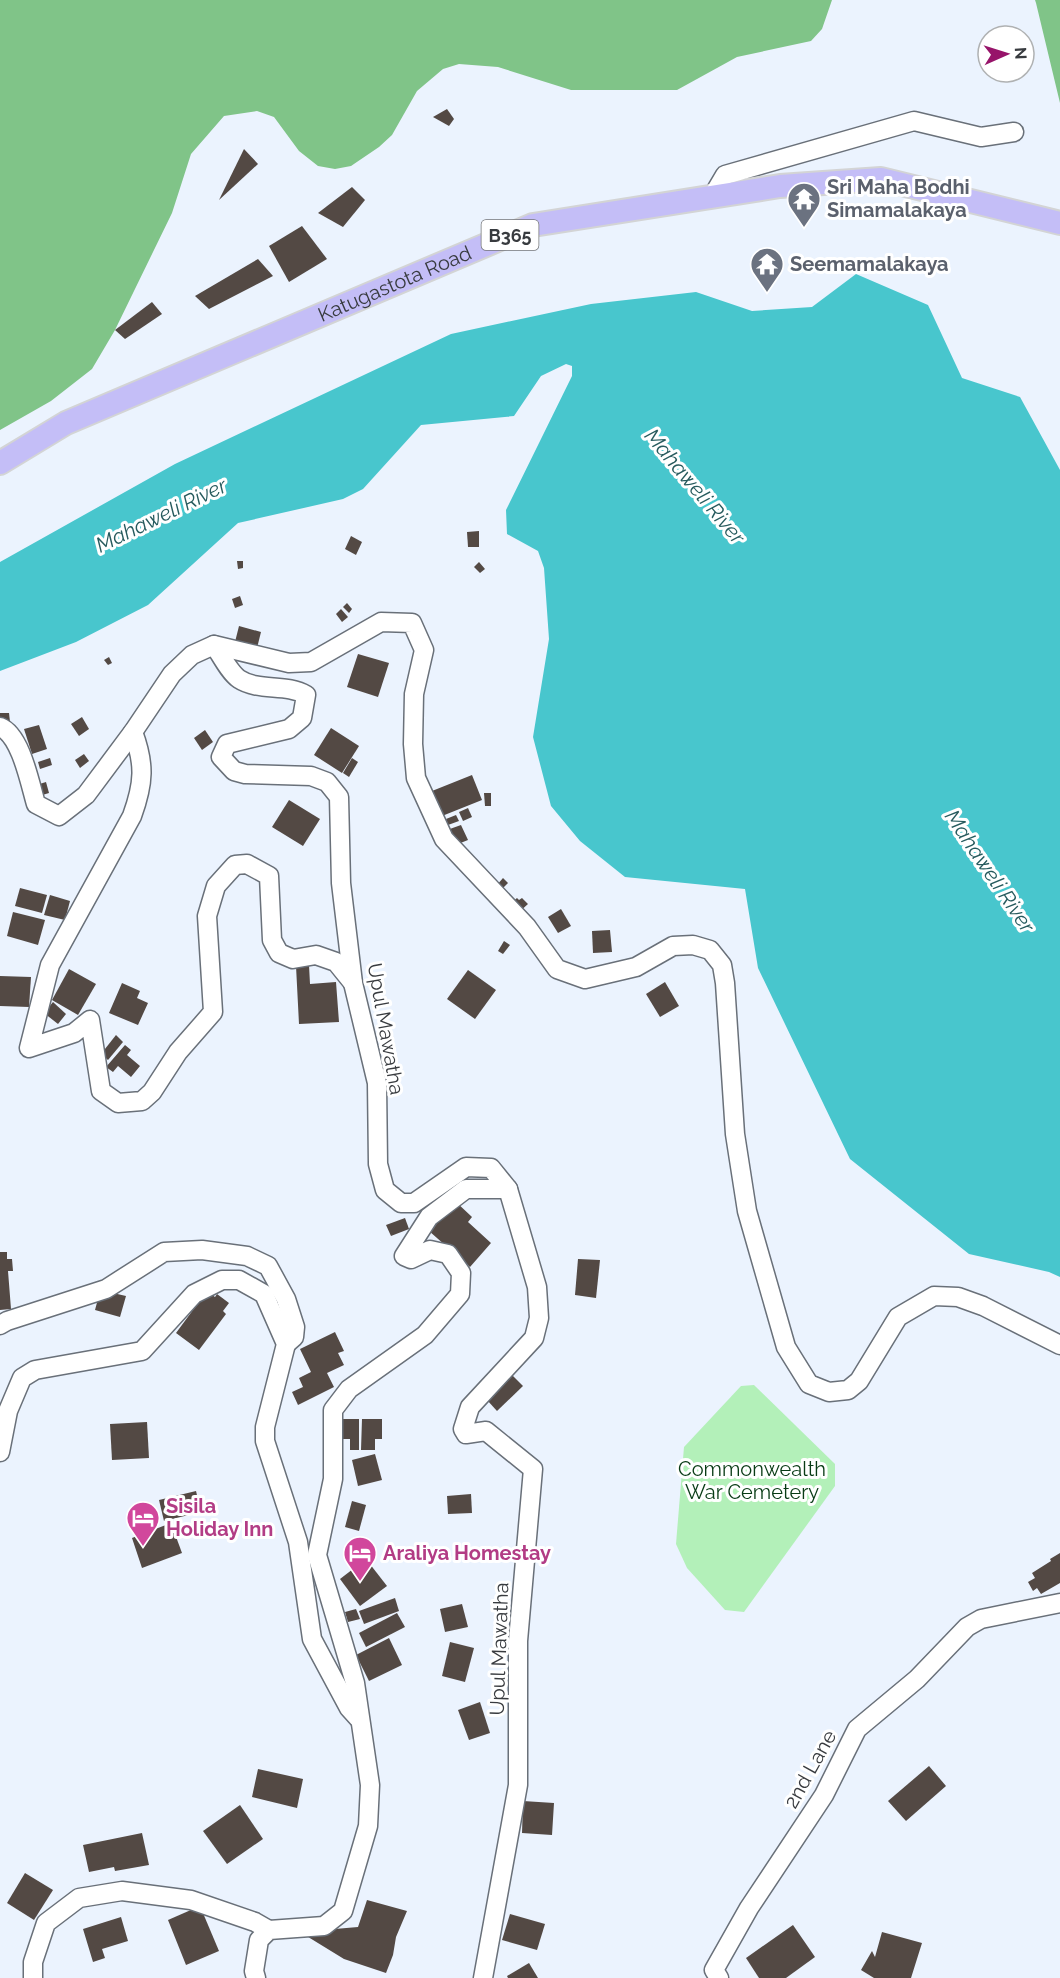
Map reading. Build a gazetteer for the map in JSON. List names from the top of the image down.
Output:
{
  "streets": {
    "main road": ["B365", "Katugastota Road"],
    "street": ["Upul Mawatha", "2nd Lane"]
  },
  "water": ["Mahaweli River"],
  "parks": ["Commonwealth War Cemetery"],
  "places": {
    "temple": ["Sri Maha Bodhi Simamalakaya", "Seemamalakaya"],
    "hotel": ["Sisila Holiday Inn", "Araliya Homestay"]
  },
  "north": "right"
}
